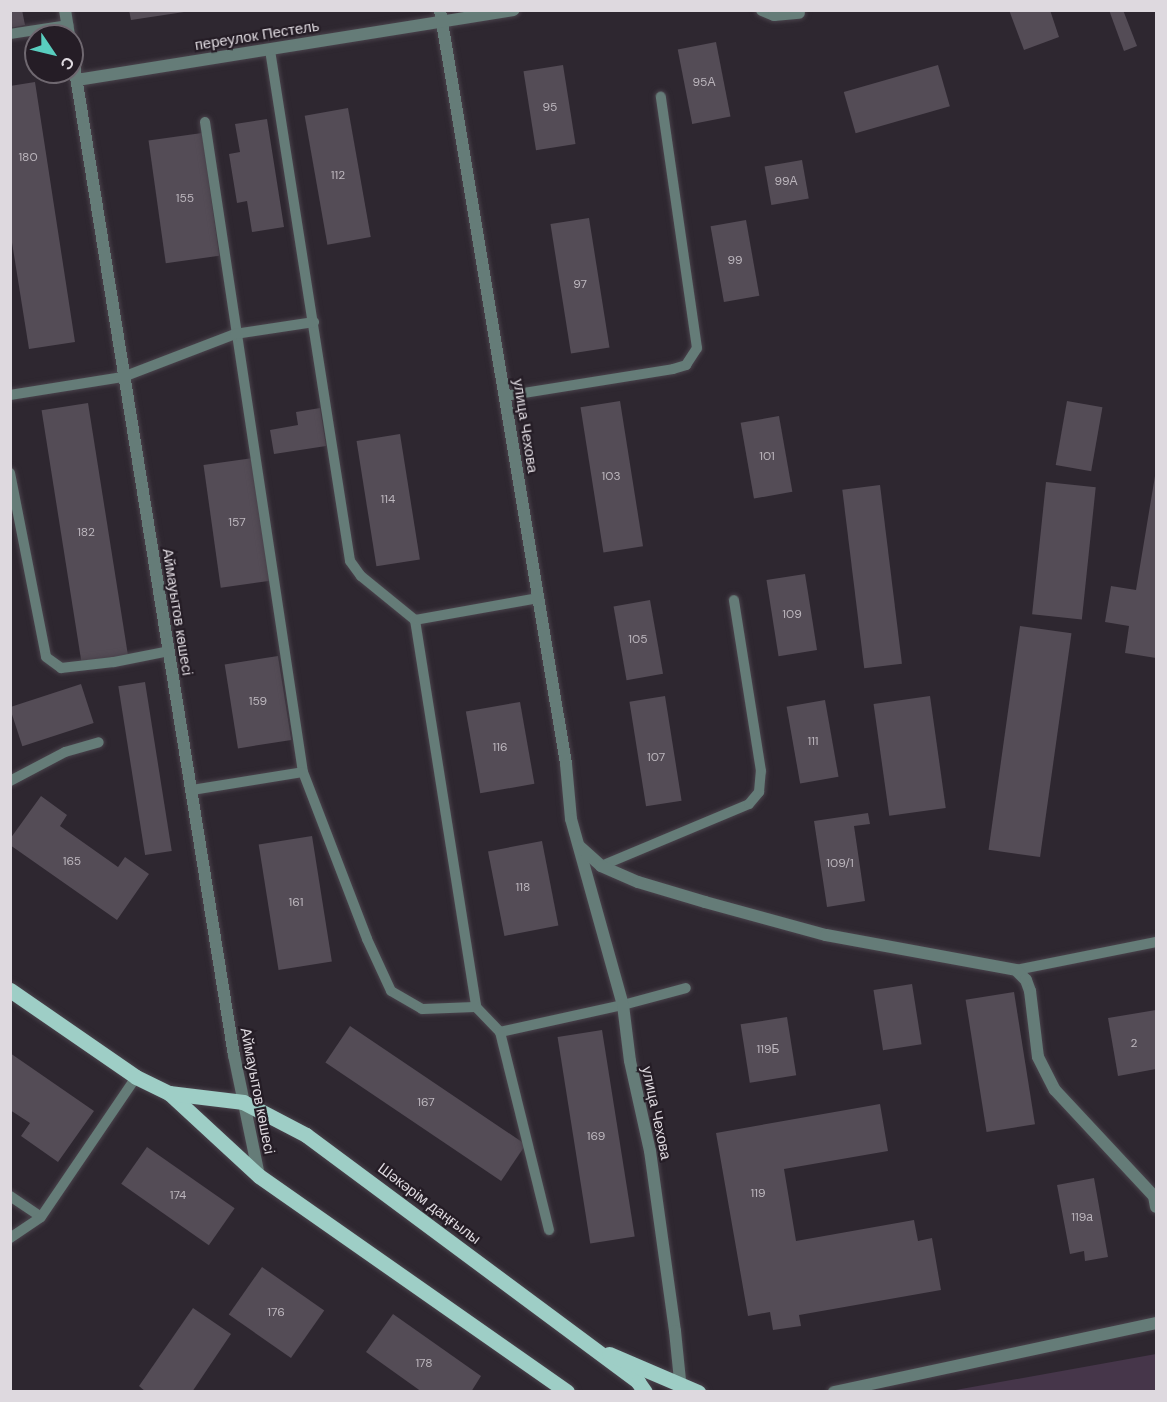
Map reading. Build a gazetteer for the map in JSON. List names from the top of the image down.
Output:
{
  "streets": {
    "main road": ["Шәкәрім даңғылы"],
    "street": ["переулок Пестель", "улица Чехова", "Аймауытов көшесі"]
  },
  "crossings": [
    ["переулок Пестель", "улица Чехова"],
    ["Аймауытов көшесі", "Шәкәрім даңғылы"]
  ],
  "house_numbers": [
    "95А",
    "95",
    "180",
    "112",
    "99А",
    "155",
    "99",
    "97",
    "101",
    "103",
    "114",
    "157",
    "182",
    "109",
    "105",
    "159",
    "111",
    "116",
    "107",
    "165",
    "109/1",
    "118",
    "161",
    "2",
    "119Б",
    "167",
    "169",
    "119",
    "174",
    "119а",
    "176",
    "178"
  ],
  "north": "bottom right"
}
